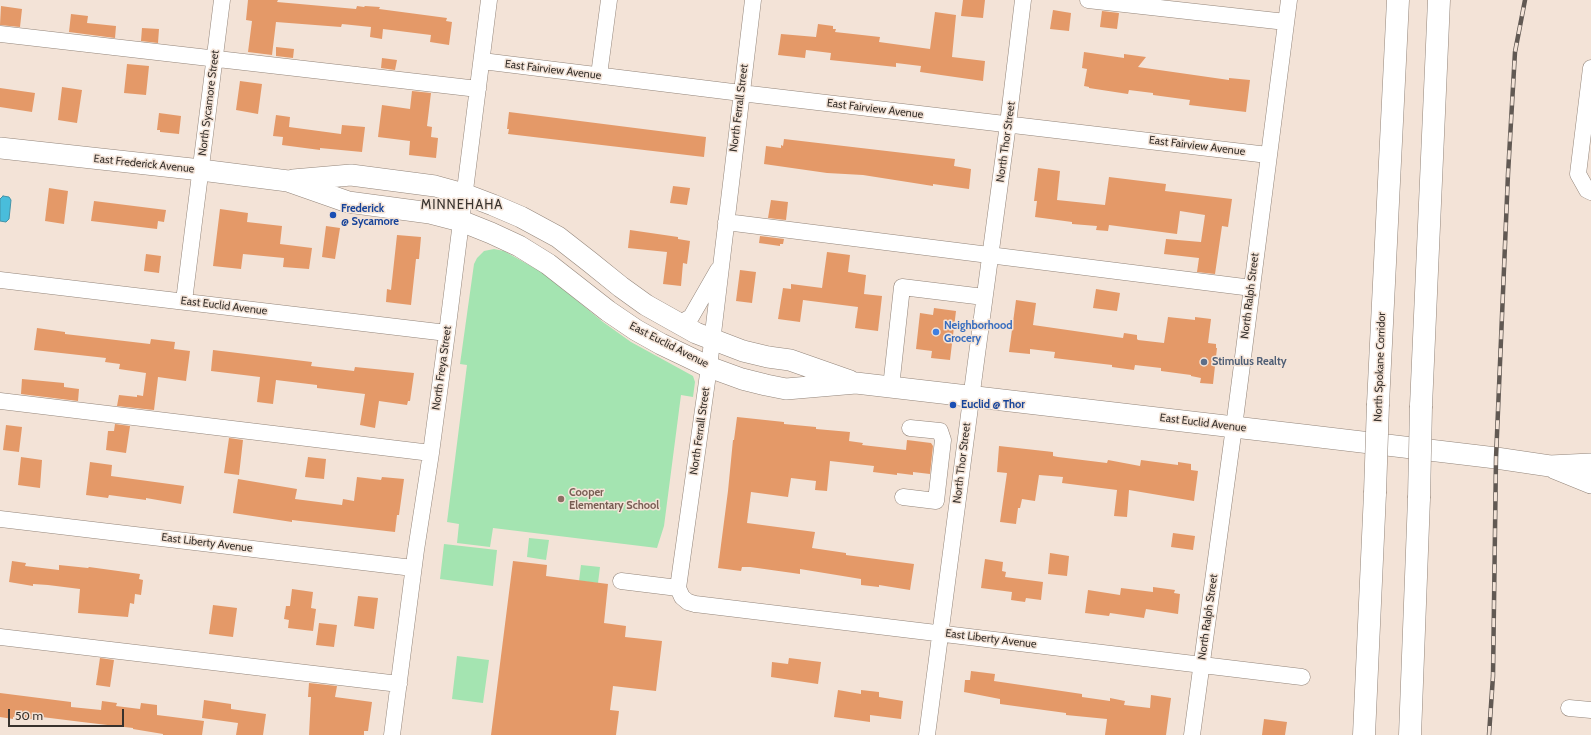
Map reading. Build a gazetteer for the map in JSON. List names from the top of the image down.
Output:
{
  "streets": {
    "highway": ["North Spokane Corridor"],
    "main road": ["East Frederick Avenue", "East Euclid Avenue"],
    "street": [
      "East Fairview Avenue",
      "North Sycamore Street",
      "North Ferrall Street",
      "North Thor Street",
      "North Ralph Street",
      "North Freya Street",
      "East Liberty Avenue"
    ]
  },
  "crossings": [
    ["East Fairview Avenue", "North Ferrall Street"],
    ["East Fairview Avenue", "North Thor Street"],
    ["East Fairview Avenue", "North Ralph Street"],
    ["East Fairview Avenue", "North Freya Street"],
    ["North Sycamore Street", "East Frederick Avenue"],
    ["North Sycamore Street", "East Euclid Avenue"],
    ["North Ferrall Street", "East Euclid Avenue"],
    ["North Ferrall Street", "East Liberty Avenue"],
    ["North Thor Street", "East Euclid Avenue"],
    ["North Thor Street", "East Liberty Avenue"],
    ["East Frederick Avenue", "East Euclid Avenue"],
    ["East Frederick Avenue", "North Freya Street"],
    ["North Ralph Street", "East Euclid Avenue"],
    ["North Ralph Street", "East Liberty Avenue"],
    ["East Euclid Avenue", "North Freya Street"],
    ["North Freya Street", "East Liberty Avenue"]
  ],
  "districts": ["MINNEHAHA"],
  "places": [
    "Frederick @ Sycamore",
    "Neighborhood Grocery",
    "Stimulus Realty",
    "Euclid @ Thor",
    "Cooper Elementary School"
  ],
  "scale_bar": "50 m"
}
